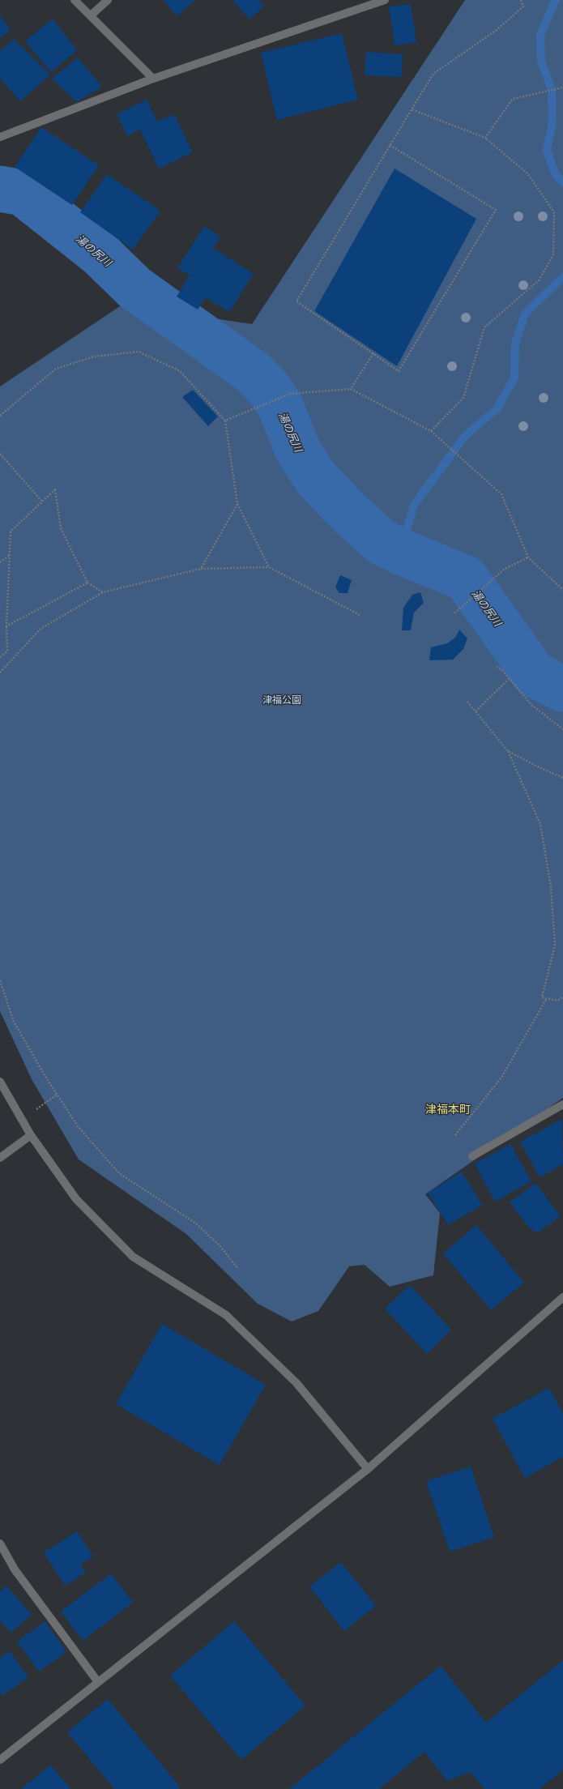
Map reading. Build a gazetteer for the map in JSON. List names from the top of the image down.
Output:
{
  "districts": ["津福本町"],
  "water": ["湯の尻川"],
  "parks": ["津福公園"]
}
